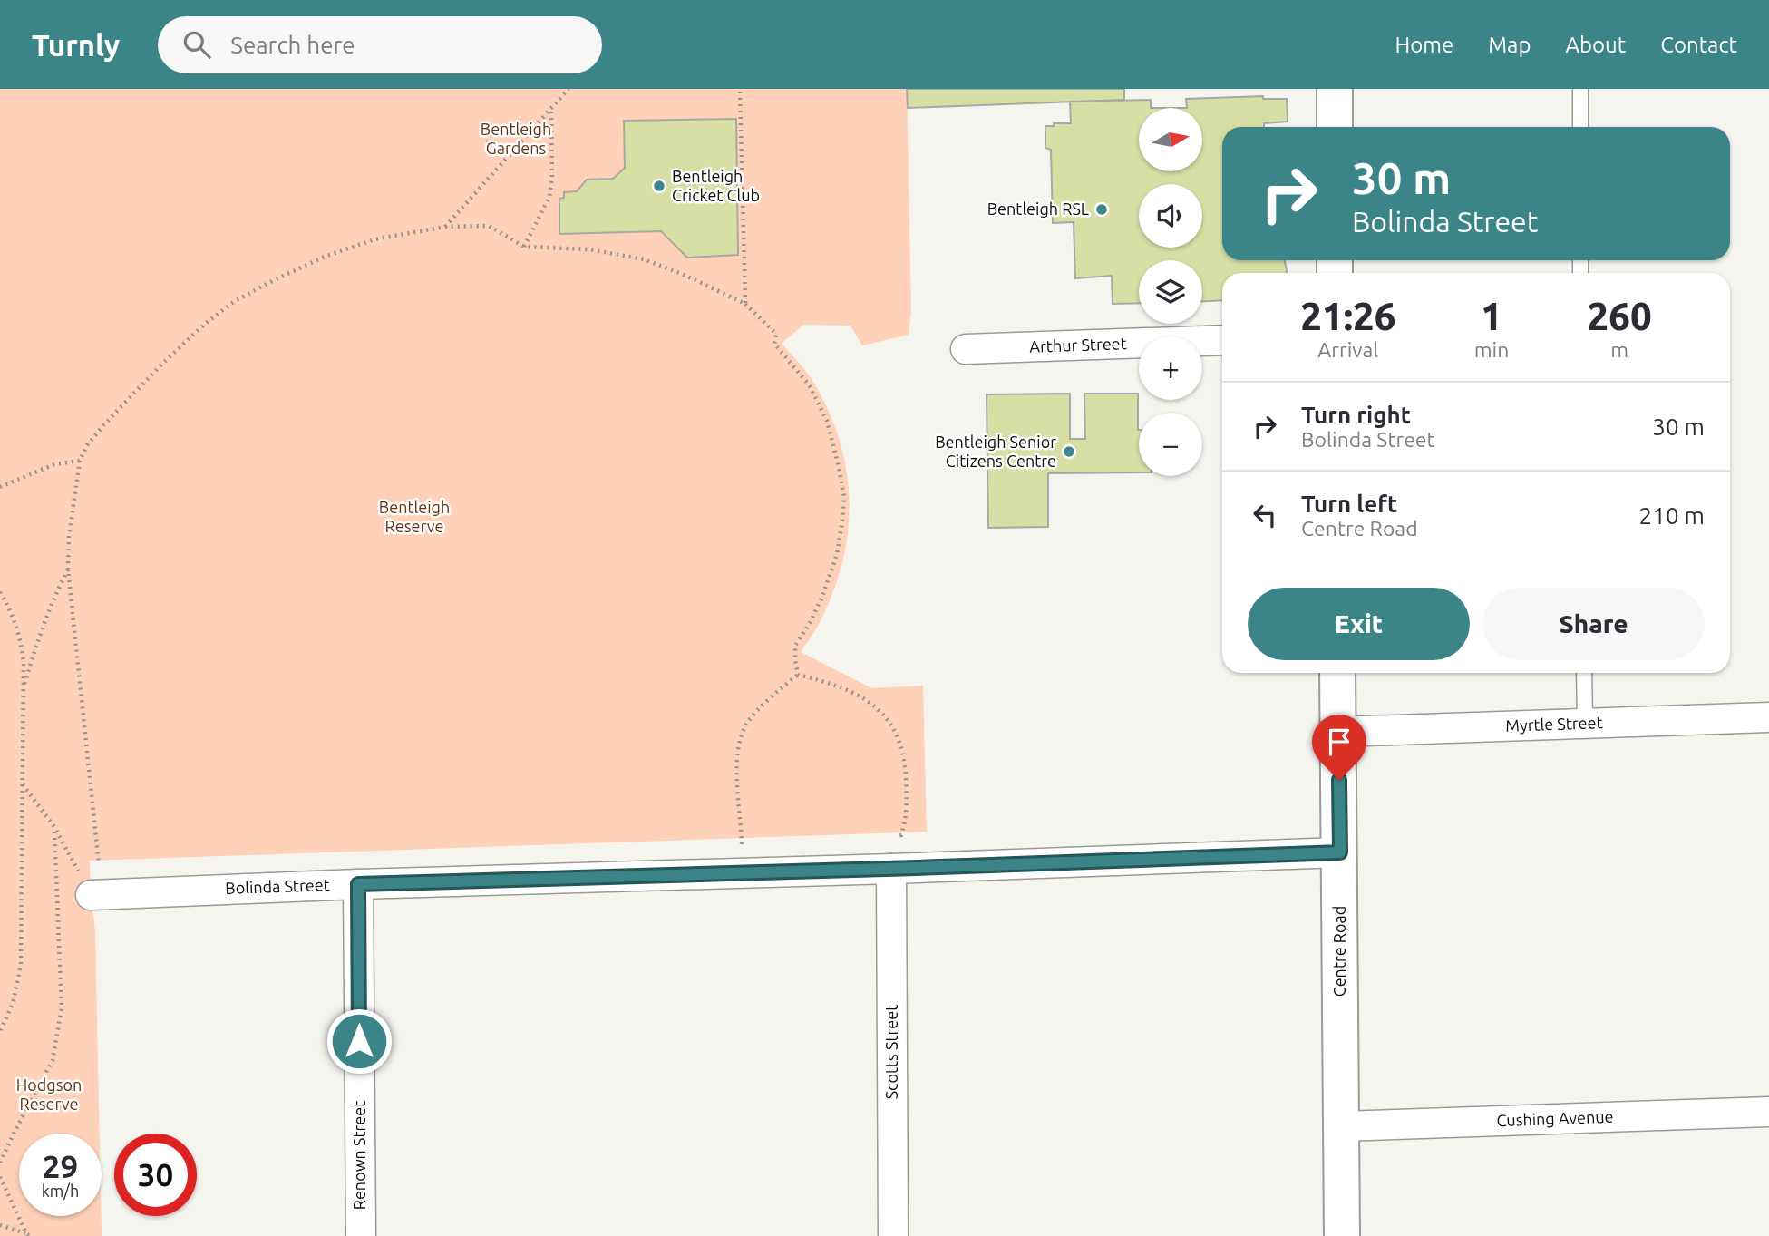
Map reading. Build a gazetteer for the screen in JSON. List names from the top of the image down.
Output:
{
  "streets": {
    "main road": ["Centre Road"],
    "street": [
      "Arthur Street",
      "Myrtle Street",
      "Bolinda Street",
      "Scotts Street",
      "Cushing Avenue",
      "Renown Street"
    ]
  },
  "crossings": [
    ["Myrtle Street", "Centre Road"],
    ["Bolinda Street", "Centre Road"],
    ["Bolinda Street", "Scotts Street"],
    ["Bolinda Street", "Renown Street"],
    ["Centre Road", "Cushing Avenue"]
  ],
  "parks": ["Bentleigh Gardens", "Bentleigh Reserve", "Hodgson Reserve"],
  "places": ["Bentleigh Cricket Club", "Bentleigh RSL", "Bentleigh Senior Citizens Centre"],
  "north": "right",
  "page": {
    "header": "Turnly",
    "search": "Search here",
    "nav": [
      "Home",
      "Map",
      "About",
      "Contact"
    ],
    "map_buttons": ["+", "−"],
    "turn": ["30 m", "Bolinda Street"],
    "eta": [
      "21:26",
      "Arrival",
      "1",
      "min",
      "260",
      "m"
    ],
    "list": [
      {
        "name": "Turn right",
        "note": "Bolinda Street",
        "value": "30 m"
      },
      {
        "name": "Turn left",
        "note": "Centre Road",
        "value": "210 m"
      }
    ],
    "buttons": ["Exit", "Share"],
    "speed": "29 km/h",
    "limit": "30"
  }
}
